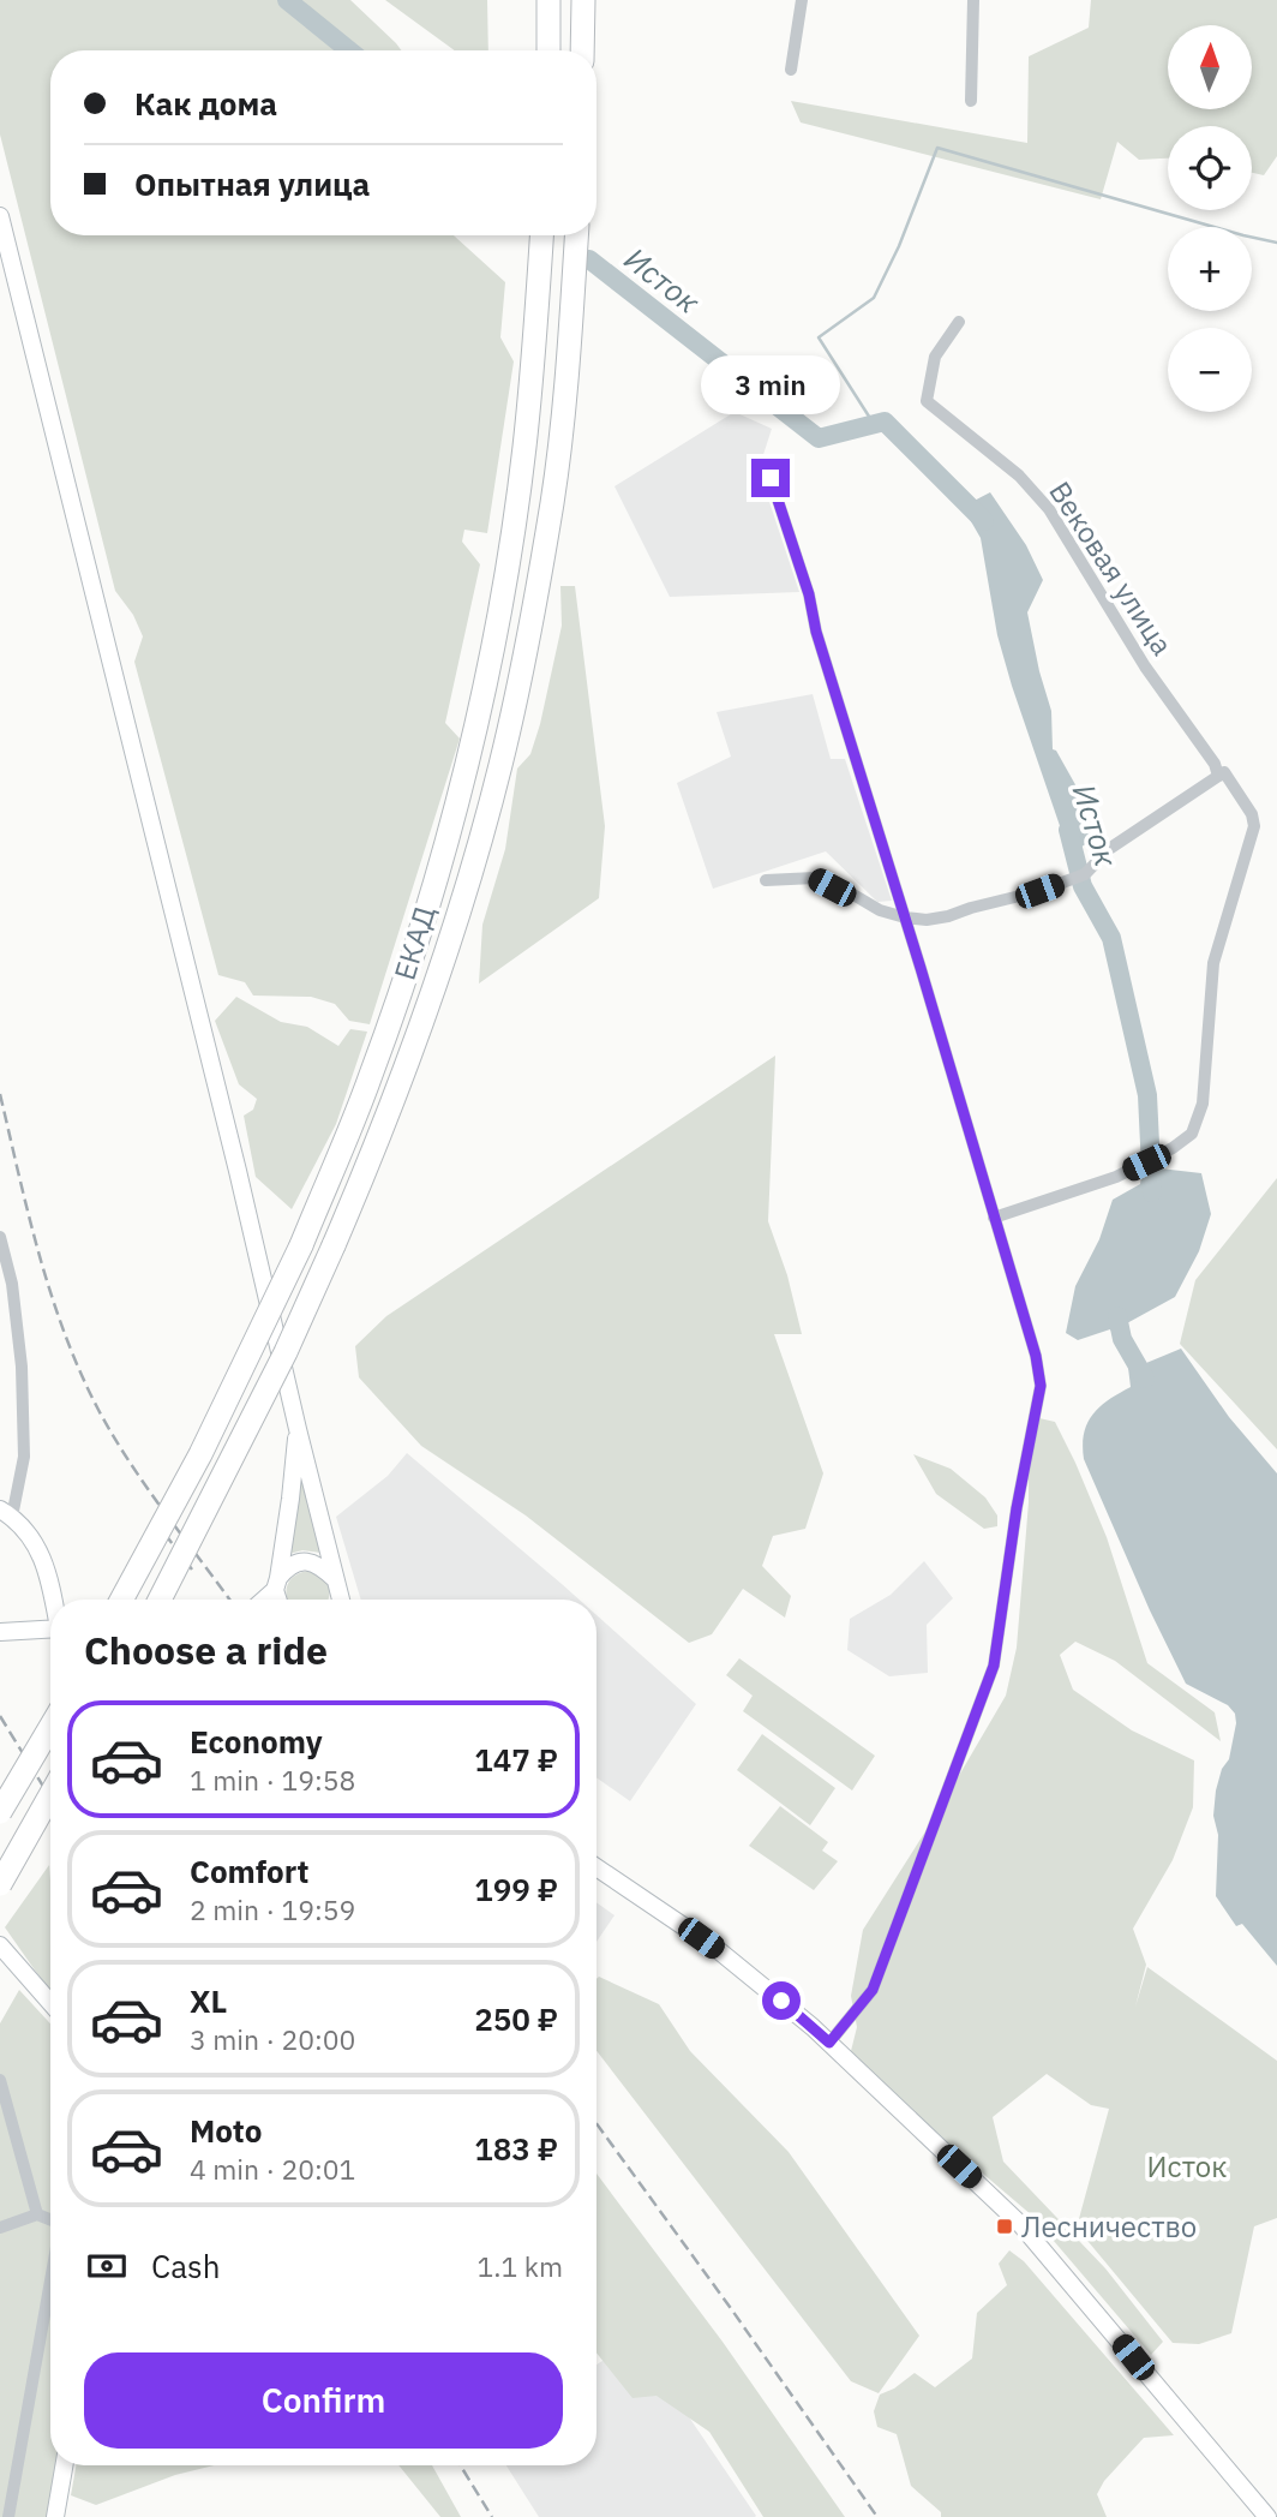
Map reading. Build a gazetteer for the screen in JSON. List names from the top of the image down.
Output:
{
  "streets": {
    "highway": ["ЕКАД"],
    "street": ["Вековая улица"]
  },
  "water": ["Исток"],
  "parks": ["Исток"],
  "places": {
    "transit": ["Лесничество"]
  },
  "north": "top",
  "page": {
    "map_buttons": ["+", "−"],
    "banner": ["Как дома", "Опытная улица"],
    "bubble": "3 min",
    "heading": "Choose a ride",
    "list": [
      {
        "name": "Economy",
        "note": "1 min · 19:58",
        "value": "147 ₽"
      },
      {
        "name": "Comfort",
        "note": "2 min · 19:59",
        "value": "199 ₽"
      },
      {
        "name": "XL",
        "note": "3 min · 20:00",
        "value": "250 ₽"
      },
      {
        "name": "Moto",
        "note": "4 min · 20:01",
        "value": "183 ₽"
      }
    ],
    "pay": ["Cash", "1.1 km"],
    "buttons": "Confirm"
  }
}
